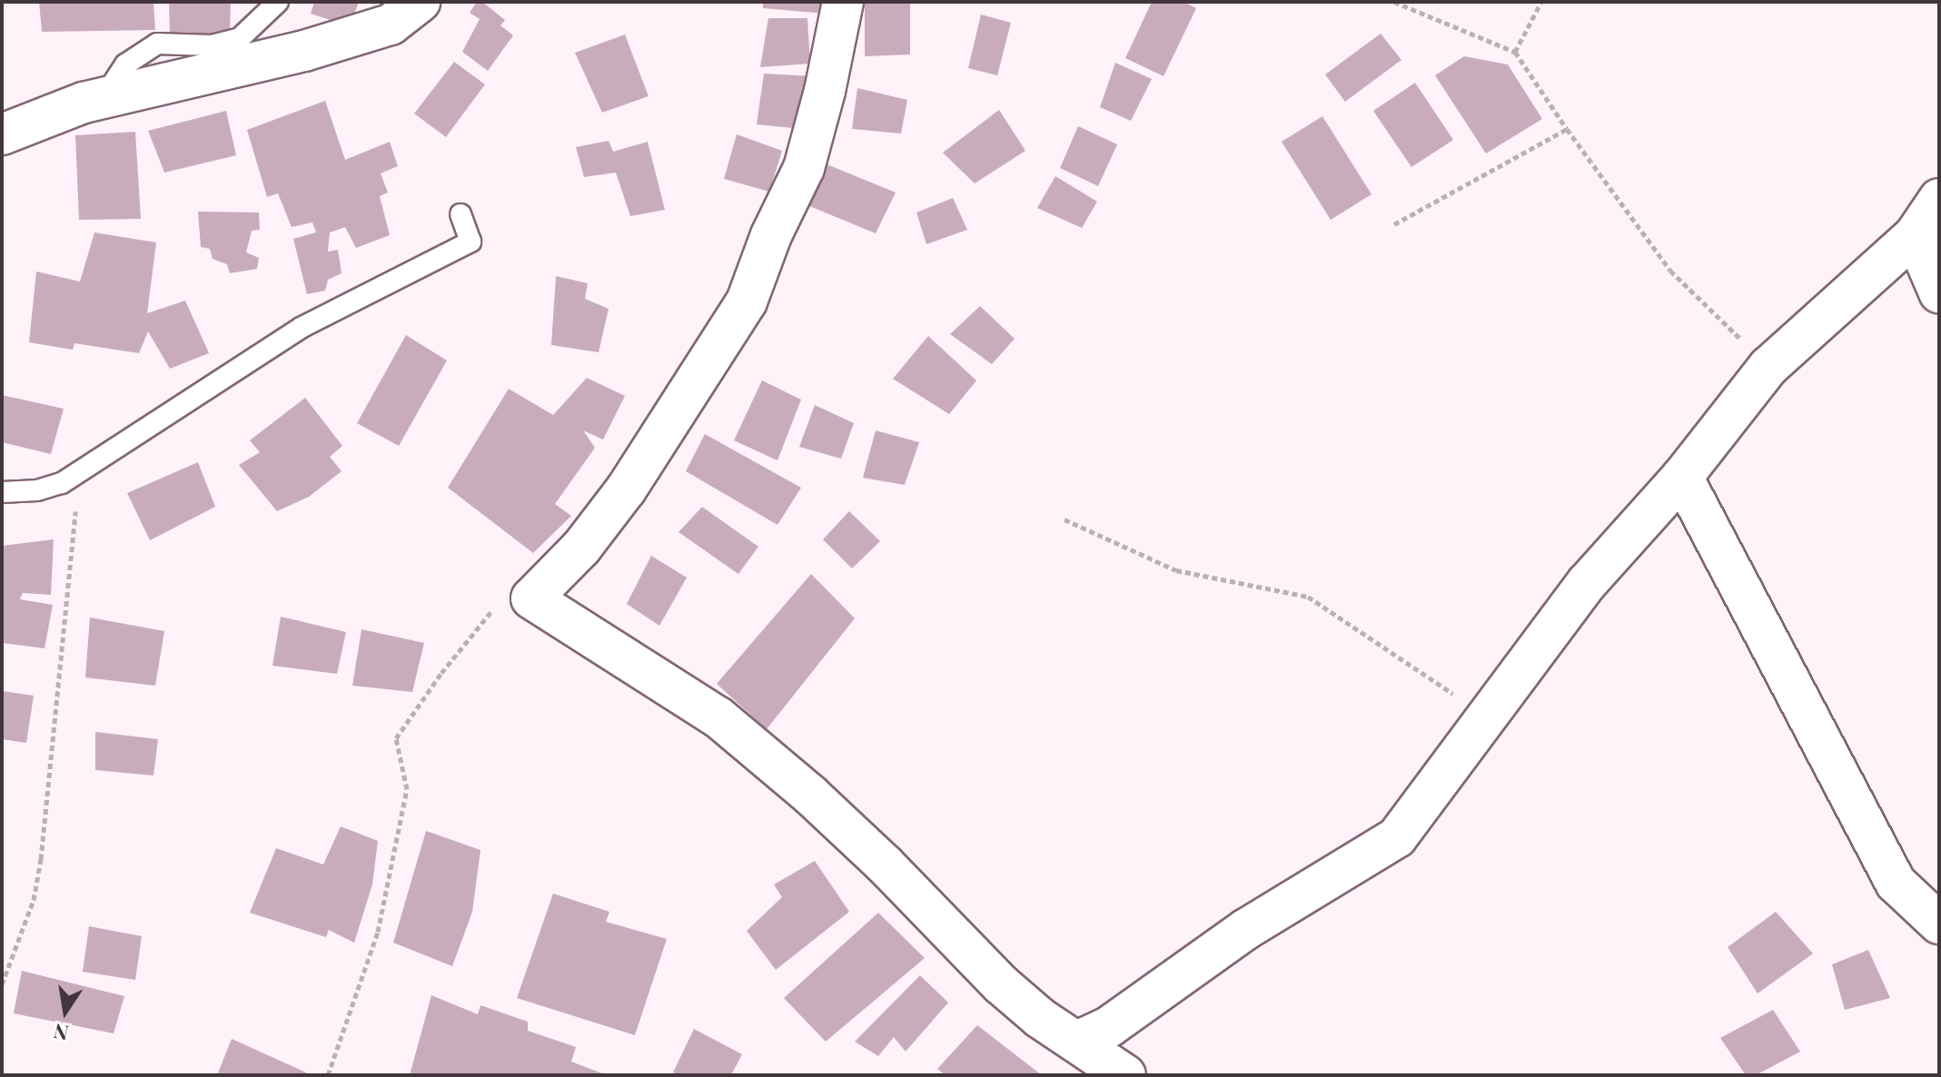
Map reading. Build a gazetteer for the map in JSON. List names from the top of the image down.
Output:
{
  "north": "bottom"
}
